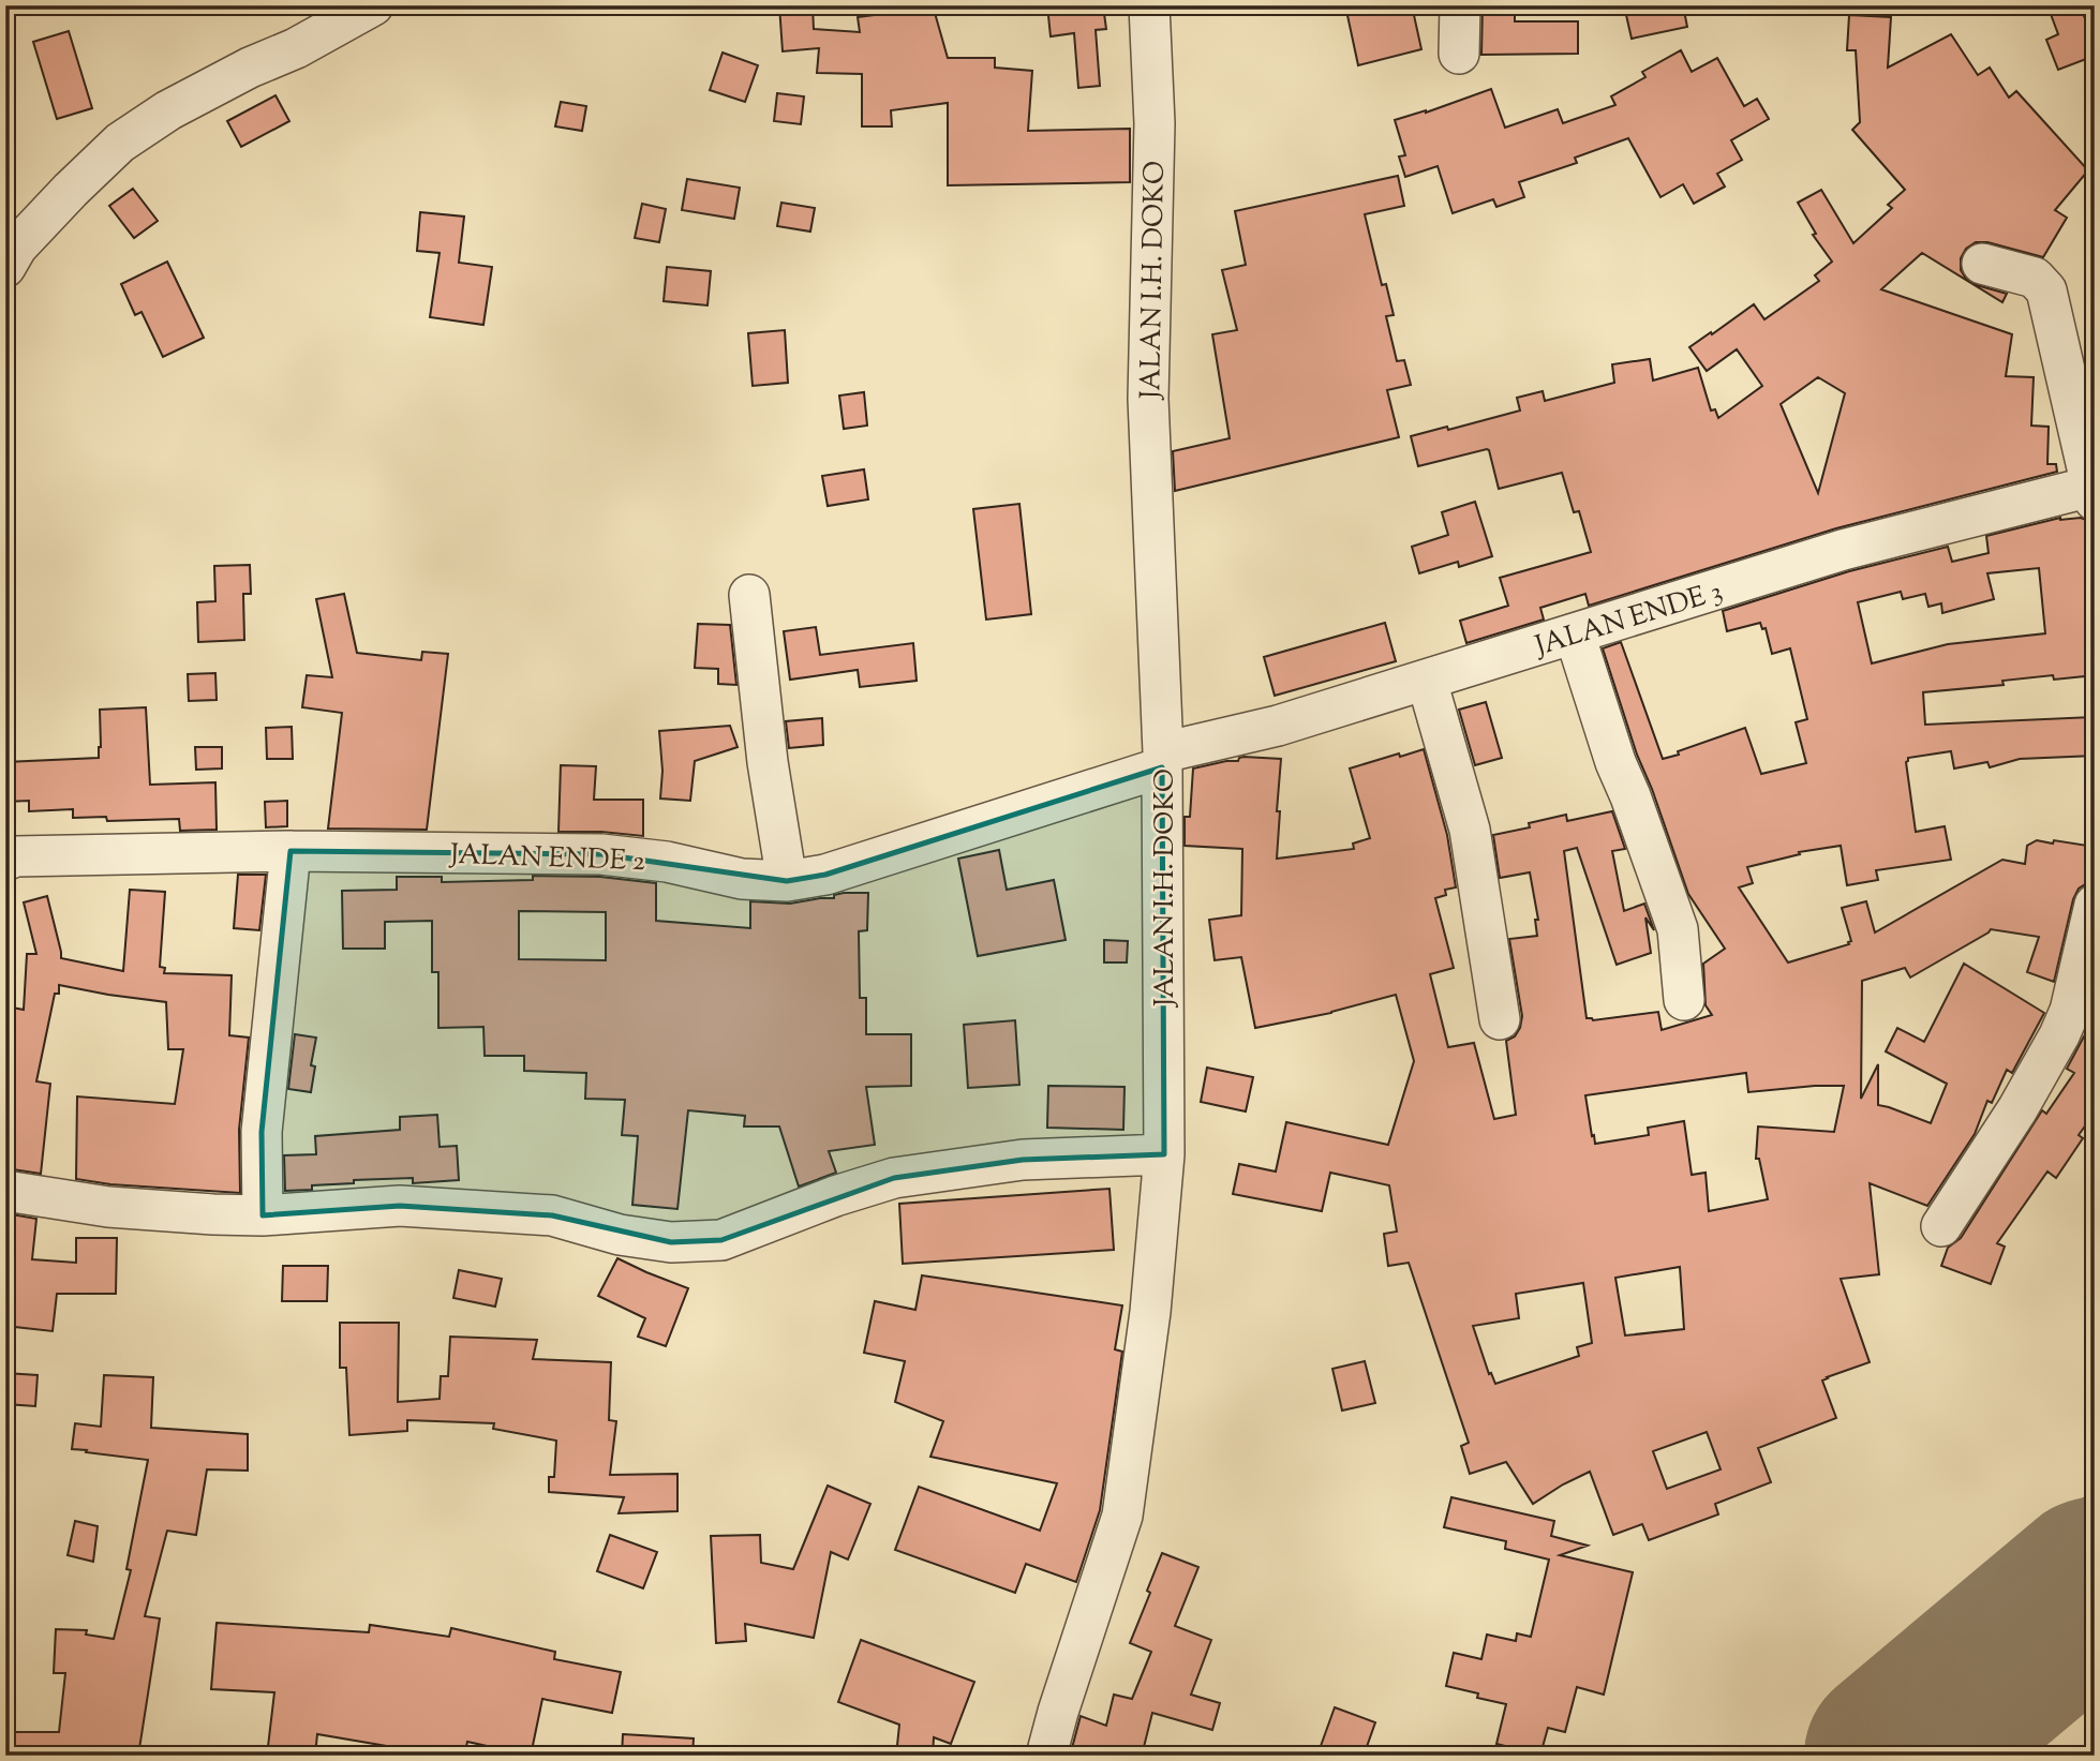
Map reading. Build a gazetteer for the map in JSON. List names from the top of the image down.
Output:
{
  "streets": {
    "street": ["JALAN I.H. DOKO", "JALAN ENDE 3", "JALAN ENDE 2"]
  },
  "crossings": [
    ["JALAN I.H. DOKO", "JALAN ENDE 3"],
    ["JALAN I.H. DOKO", "JALAN ENDE 2"],
    ["JALAN ENDE 3", "JALAN ENDE 2"]
  ]
}
